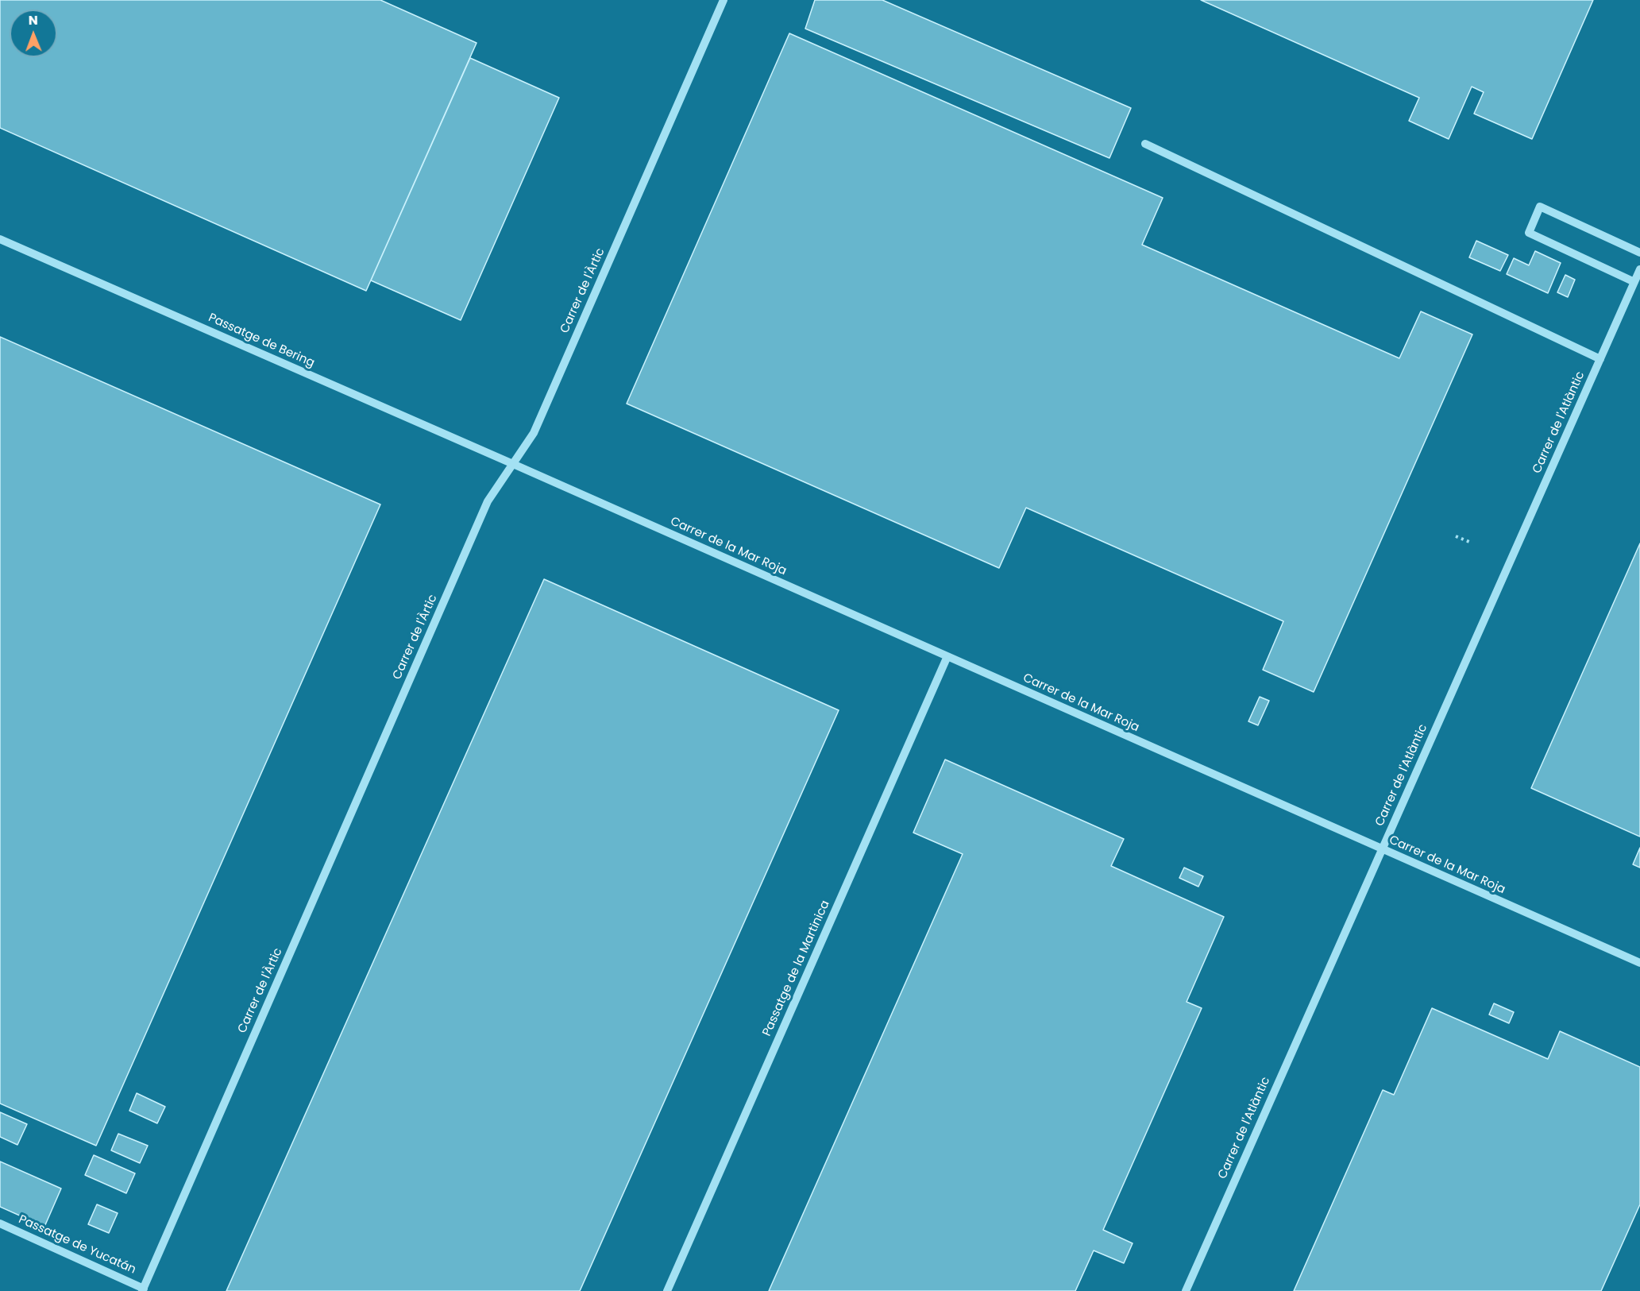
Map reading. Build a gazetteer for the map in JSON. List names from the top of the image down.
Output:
{
  "streets": {
    "street": [
      "Carrer de l'Àrtic",
      "Passatge de Bering",
      "Carrer de l'Atlàntic",
      "Carrer de la Mar Roja",
      "Passatge de la Martinica",
      "Passatge de Yucatán"
    ]
  },
  "crossings": [
    ["Carrer de l'Àrtic", "Passatge de Bering"],
    ["Carrer de l'Àrtic", "Carrer de la Mar Roja"],
    ["Carrer de l'Àrtic", "Passatge de Yucatán"],
    ["Passatge de Bering", "Carrer de la Mar Roja"],
    ["Carrer de l'Atlàntic", "Carrer de la Mar Roja"],
    ["Carrer de la Mar Roja", "Passatge de la Martinica"]
  ],
  "north": "top"
}
